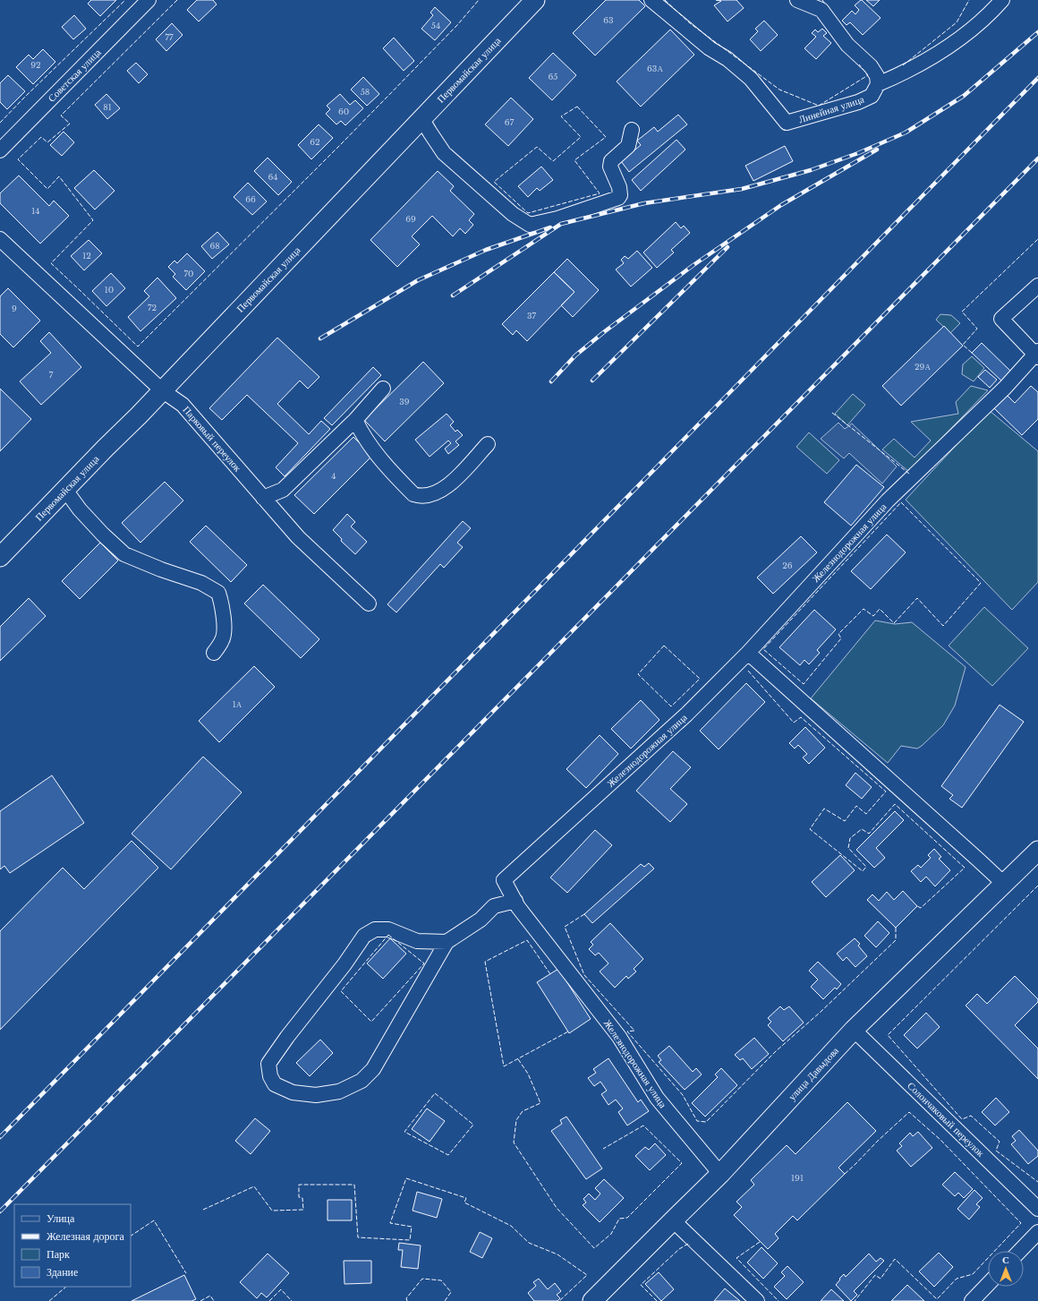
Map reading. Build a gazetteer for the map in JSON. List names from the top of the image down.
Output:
{
  "streets": {
    "main road": ["Первомайская улица", "улица Давыдова"],
    "street": [
      "Советская улица",
      "Линейная улица",
      "Парковый переулок",
      "Железнодорожная улица",
      "Солончаковый переулок"
    ]
  },
  "crossings": [
    ["Первомайская улица", "Парковый переулок"],
    ["Железнодорожная улица", "улица Давыдова"],
    ["улица Давыдова", "Солончаковый переулок"]
  ],
  "house_numbers": [
    "63",
    "54",
    "77",
    "92",
    "63А",
    "65",
    "58",
    "81",
    "60",
    "67",
    "62",
    "64",
    "66",
    "14",
    "69",
    "68",
    "12",
    "70",
    "10",
    "72",
    "9",
    "37",
    "29А",
    "7",
    "39",
    "4",
    "26",
    "1А",
    "191"
  ],
  "legend": [
    "Улица",
    "Железная дорога",
    "Парк",
    "Здание"
  ],
  "north": "top"
}
